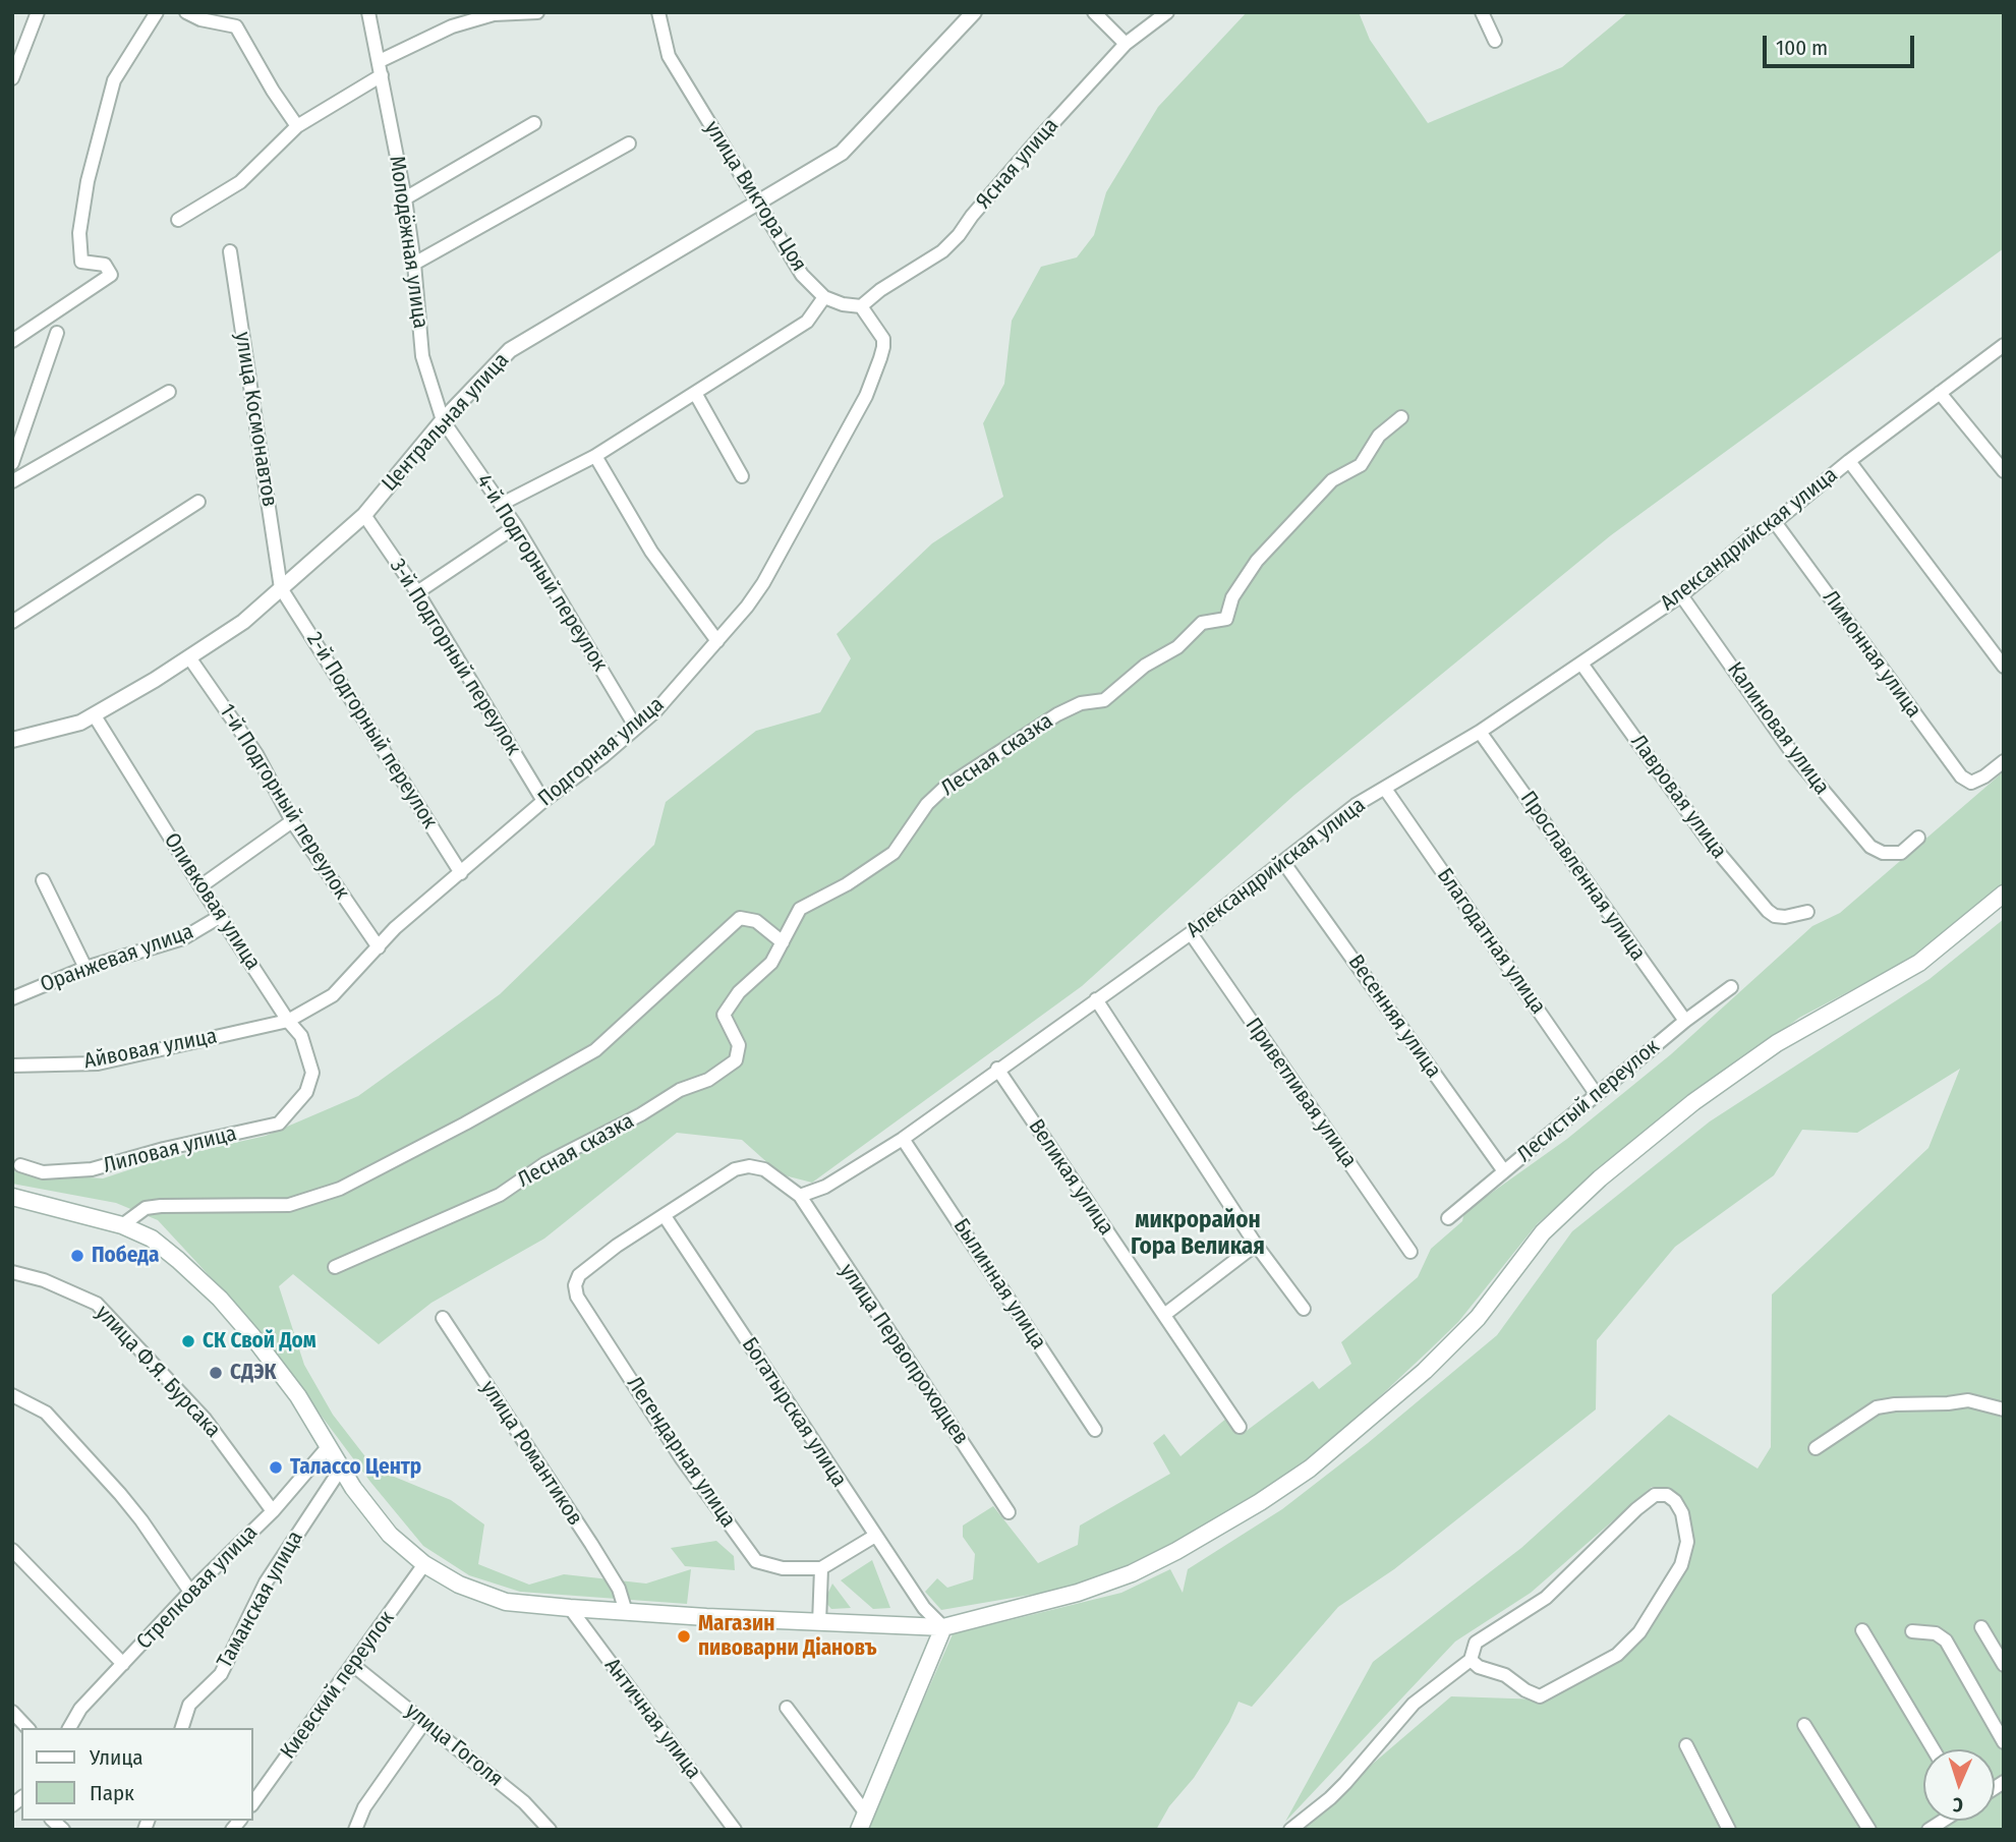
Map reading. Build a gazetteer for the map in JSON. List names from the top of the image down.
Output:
{
  "streets": {
    "street": [
      "Ясная улица",
      "улица Виктора Цоя",
      "Молодёжная улица",
      "улица Космонавтов",
      "Центральная улица",
      "Александрийская улица",
      "4-й Подгорный переулок",
      "Лимонная улица",
      "3-й Подгорный переулок",
      "Калиновая улица",
      "2-й Подгорный переулок",
      "Подгорная улица",
      "Лесная сказка",
      "Лавровая улица",
      "1-й Подгорный переулок",
      "Прославленная улица",
      "Оливковая улица",
      "Благодатная улица",
      "Оранжевая улица",
      "Весенняя улица",
      "Айвовая улица",
      "Приветливая улица",
      "Лесистый переулок",
      "Лиловая улица",
      "Великая улица",
      "Былинная улица",
      "улица Первопроходцев",
      "улица Ф.Я. Бурсака",
      "Богатырская улица",
      "Легендарная улица",
      "улица Романтиков",
      "Стрелковая улица",
      "Таманская улица",
      "Киевский переулок",
      "Античная улица",
      "улица Гоголя"
    ]
  },
  "crossings": [
    ["Ясная улица", "Подгорная улица"],
    ["улица Виктора Цоя", "Центральная улица"],
    ["Молодёжная улица", "Центральная улица"],
    ["Молодёжная улица", "4-й Подгорный переулок"],
    ["улица Космонавтов", "Центральная улица"],
    ["улица Космонавтов", "2-й Подгорный переулок"],
    ["Центральная улица", "4-й Подгорный переулок"],
    ["Центральная улица", "3-й Подгорный переулок"],
    ["Центральная улица", "2-й Подгорный переулок"],
    ["Центральная улица", "1-й Подгорный переулок"],
    ["Центральная улица", "Оливковая улица"],
    ["Александрийская улица", "Лимонная улица"],
    ["Александрийская улица", "Калиновая улица"],
    ["Александрийская улица", "Лавровая улица"],
    ["Александрийская улица", "Прославленная улица"],
    ["Александрийская улица", "Благодатная улица"],
    ["Александрийская улица", "Весенняя улица"],
    ["Александрийская улица", "Приветливая улица"],
    ["Александрийская улица", "Великая улица"],
    ["Александрийская улица", "Былинная улица"],
    ["Александрийская улица", "улица Первопроходцев"],
    ["4-й Подгорный переулок", "Подгорная улица"],
    ["3-й Подгорный переулок", "Подгорная улица"],
    ["2-й Подгорный переулок", "Подгорная улица"],
    ["Подгорная улица", "1-й Подгорный переулок"],
    ["Подгорная улица", "Оливковая улица"],
    ["Подгорная улица", "Айвовая улица"],
    ["Прославленная улица", "Лесистый переулок"],
    ["Оливковая улица", "Оранжевая улица"],
    ["Оливковая улица", "Айвовая улица"],
    ["Оливковая улица", "Лиловая улица"],
    ["Благодатная улица", "Лесистый переулок"],
    ["Весенняя улица", "Лесистый переулок"],
    ["улица Ф.Я. Бурсака", "Стрелковая улица"],
    ["Богатырская улица", "Легендарная улица"],
    ["Киевский переулок", "улица Гоголя"]
  ],
  "districts": ["микрорайон Гора Великая"],
  "places": [
    "Победа",
    "СК Свой Дом",
    "СДЭК",
    "Талассо Центр",
    "Магазин пивоварни Дiановъ"
  ],
  "legend": ["Улица", "Парк"],
  "scale_bar": "100 m",
  "north": "bottom"
}
